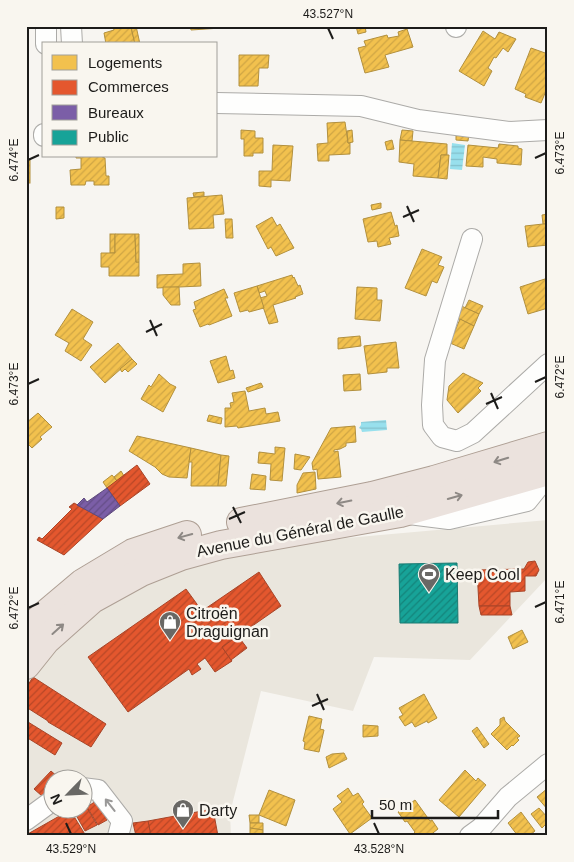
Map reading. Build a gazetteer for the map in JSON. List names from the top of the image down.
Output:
{
  "streets": {
    "main road": ["Avenue du Général de Gaulle"]
  },
  "places": {
    "sports": ["Keep Cool"],
    "shop": ["Citroën Draguignan", "Darty"]
  },
  "legend": [
    "Logements",
    "Commerces",
    "Bureaux",
    "Public"
  ],
  "scale_bar": "50 m",
  "north": "bottom left",
  "coordinates": [
    "43.527°N",
    "6.473°E",
    "6.474°E",
    "6.472°E",
    "6.471°E",
    "43.529°N",
    "43.528°N"
  ]
}
